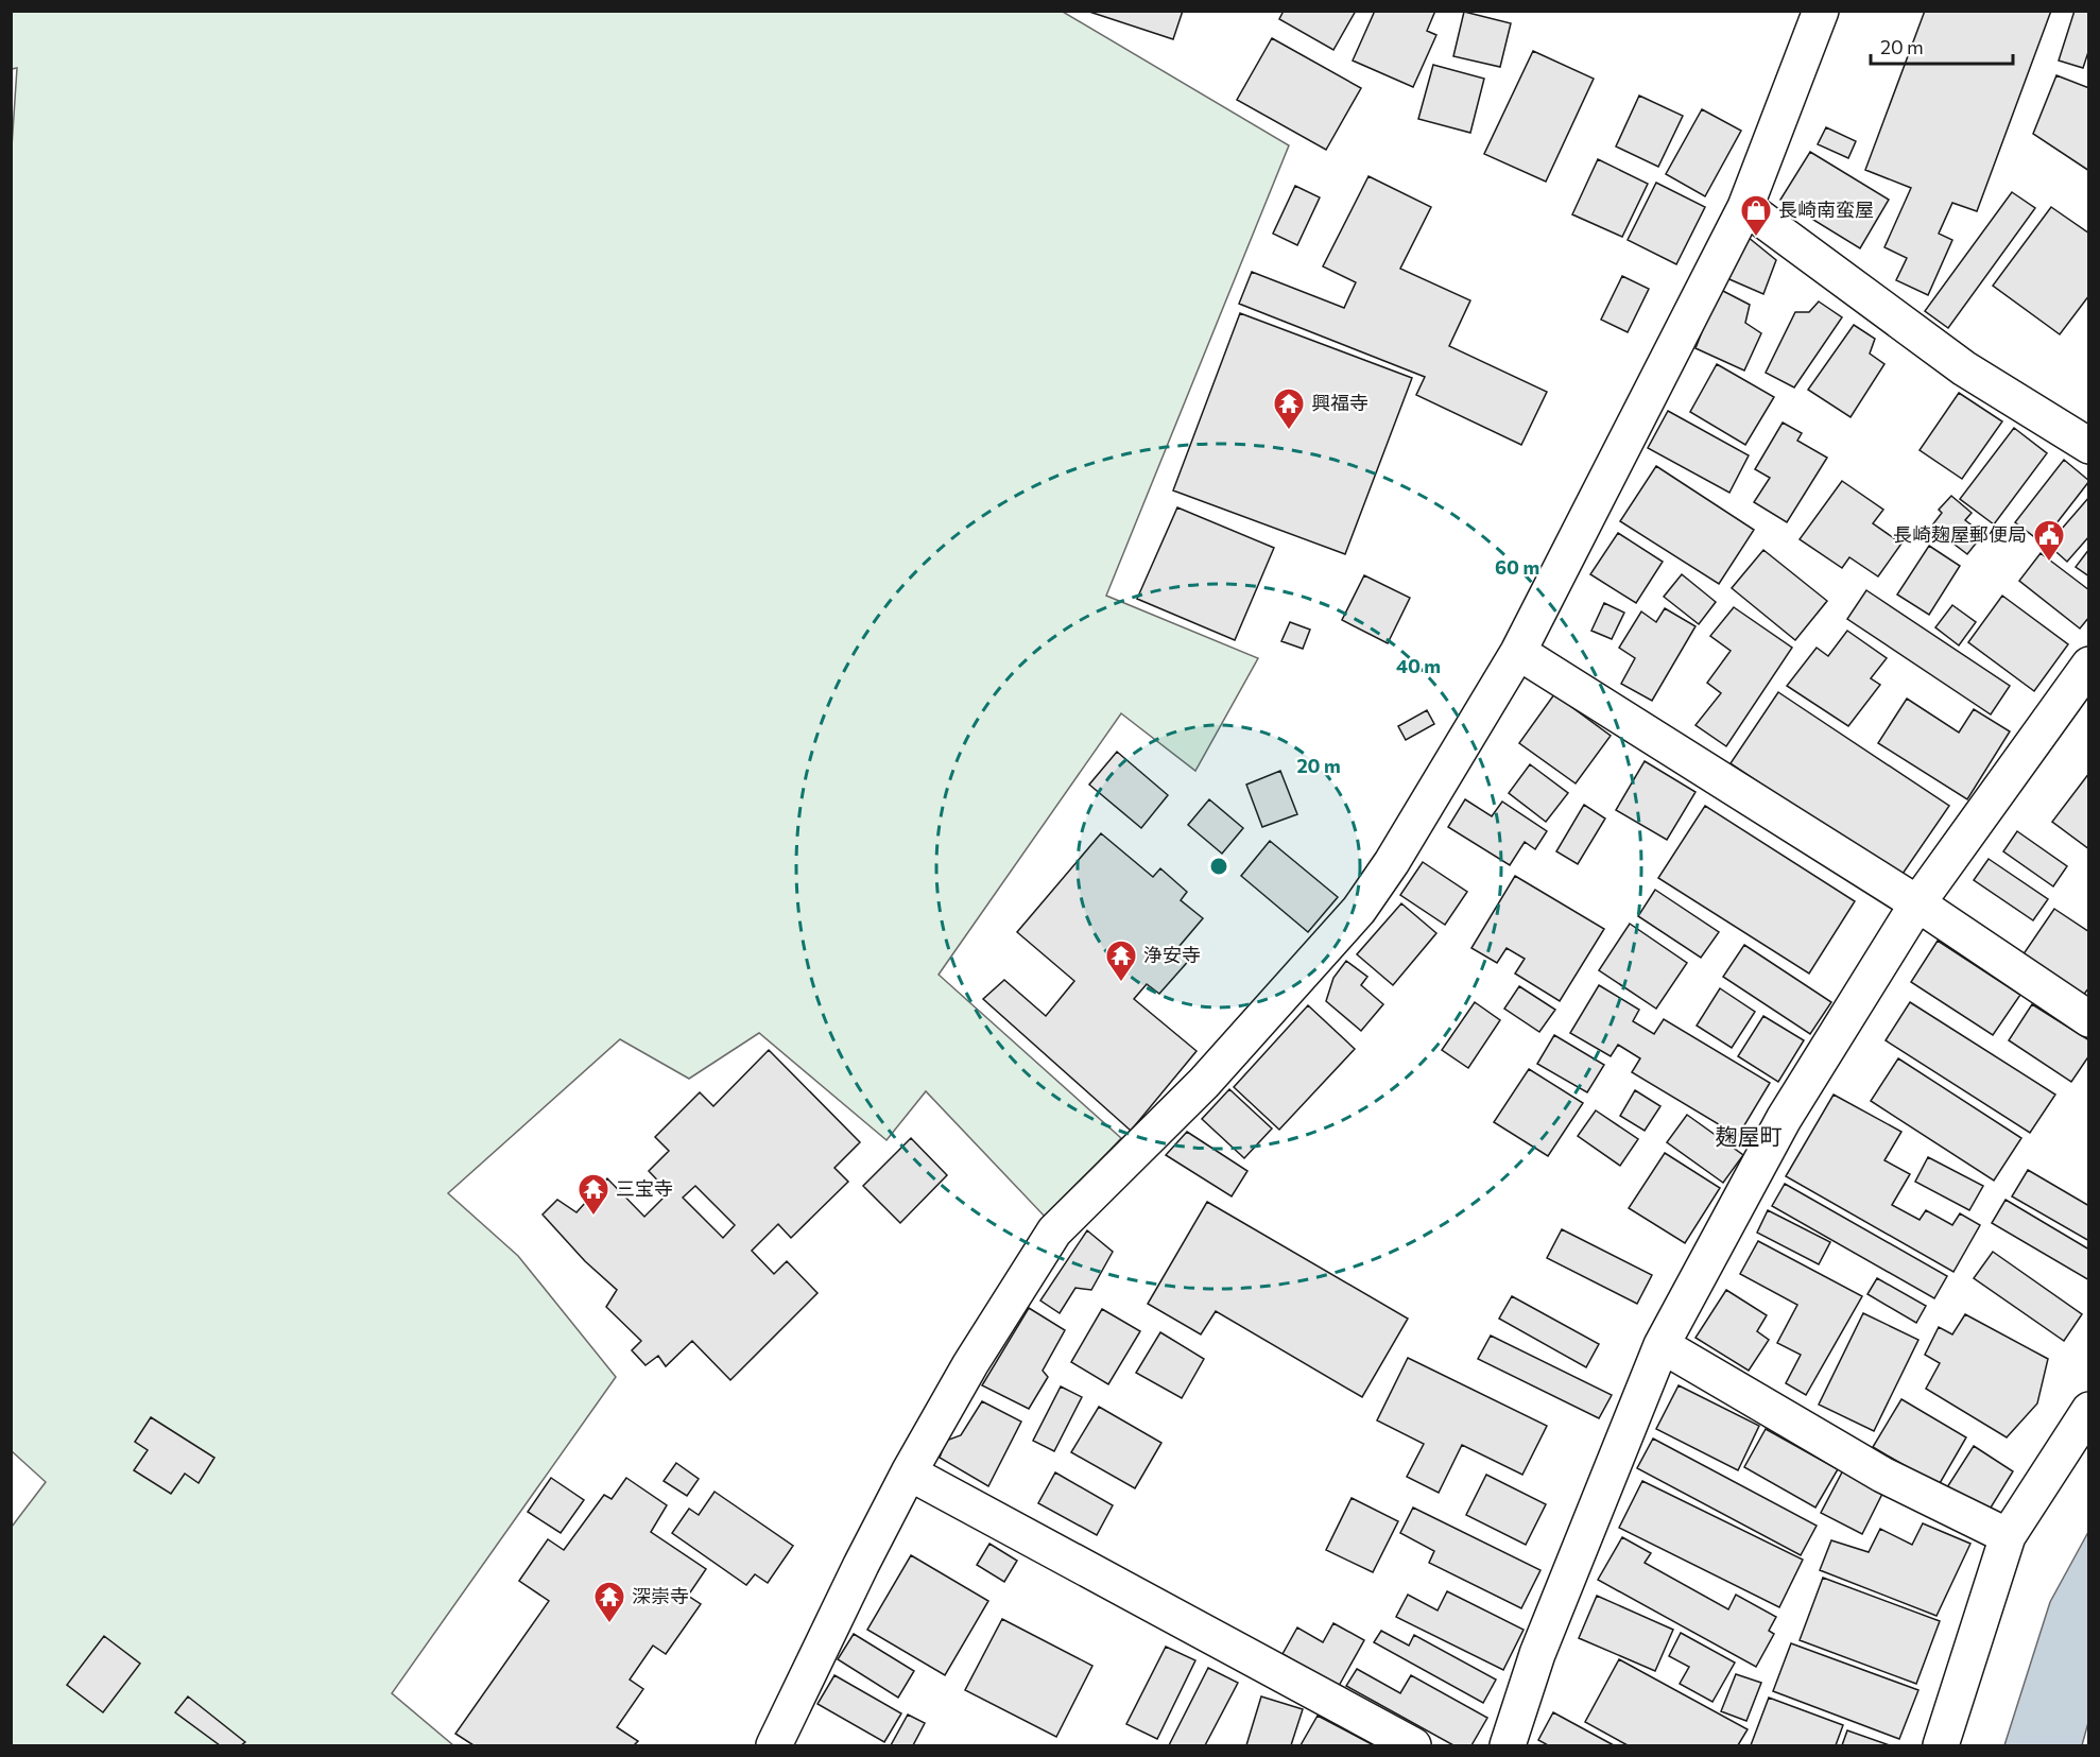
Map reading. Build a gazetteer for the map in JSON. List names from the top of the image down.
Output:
{
  "districts": ["麹屋町"],
  "places": {
    "shop": ["長崎南蛮屋"],
    "temple": [
      "興福寺",
      "浄安寺",
      "三宝寺",
      "深崇寺"
    ],
    "public building": ["長崎麹屋郵便局"]
  },
  "scale_bar": "20 m",
  "rings": ["60 m", "40 m", "20 m"]
}
